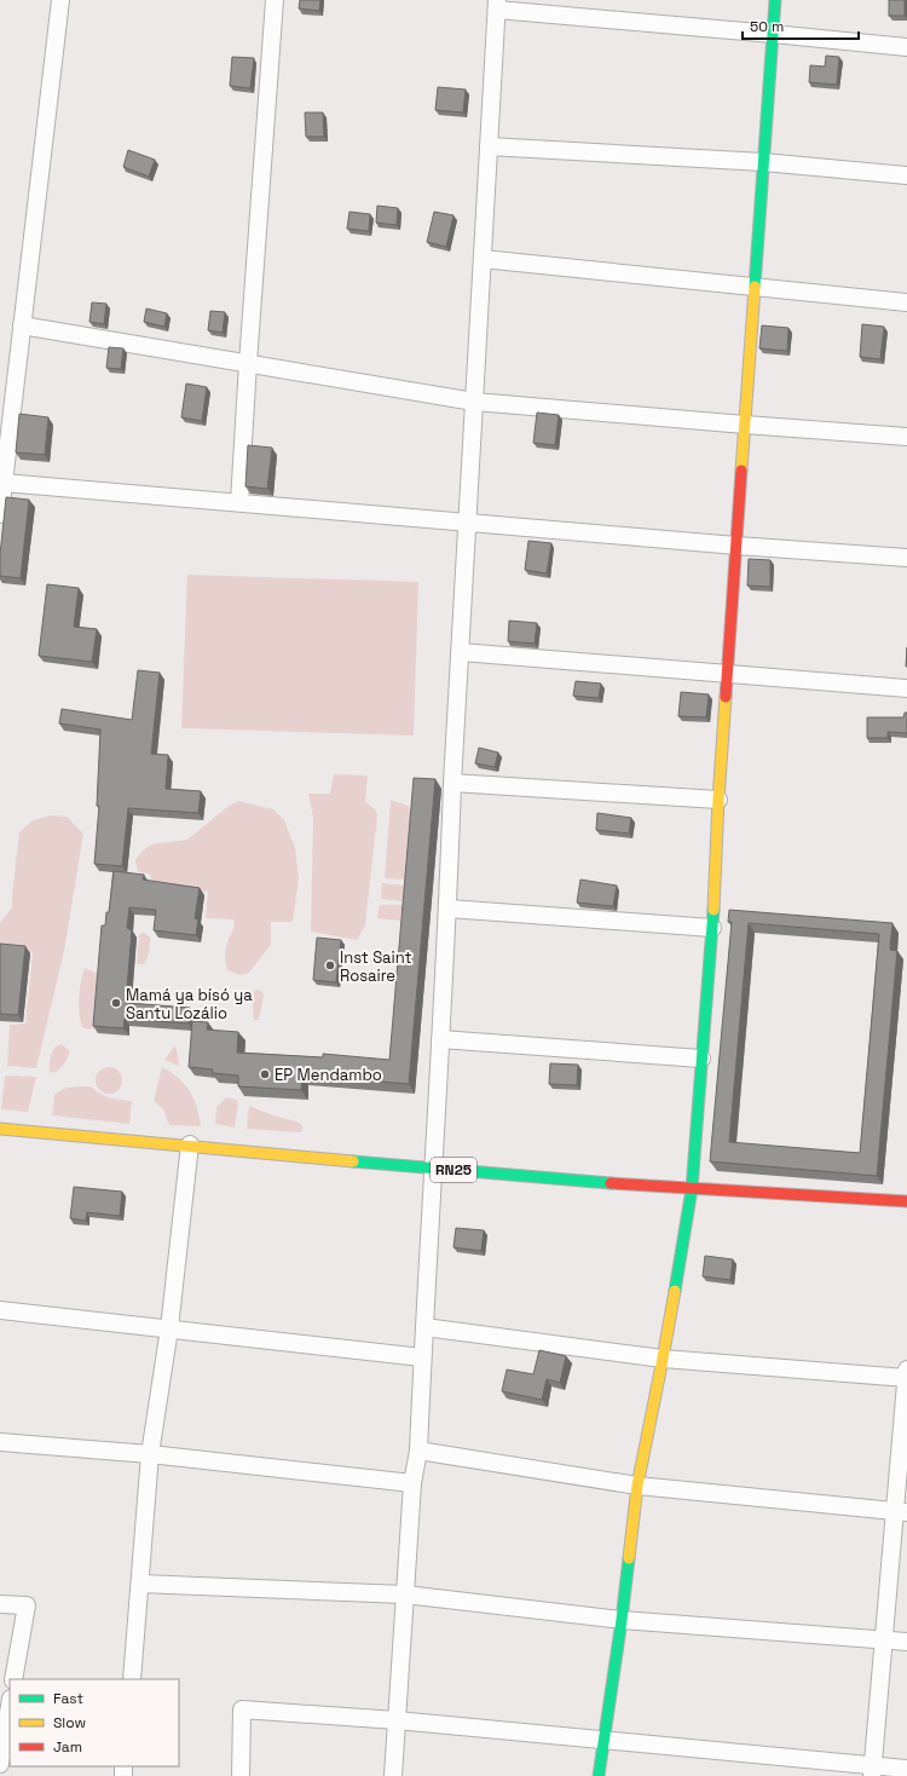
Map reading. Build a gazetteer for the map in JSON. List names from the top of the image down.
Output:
{
  "streets": {
    "street": ["RN25"]
  },
  "places": ["Inst Saint Rosaire", "Mamá ya bísó ya Santu Lozálio", "EP Mendambo"],
  "legend": ["Fast", "Slow", "Jam"],
  "scale_bar": "50 m"
}
